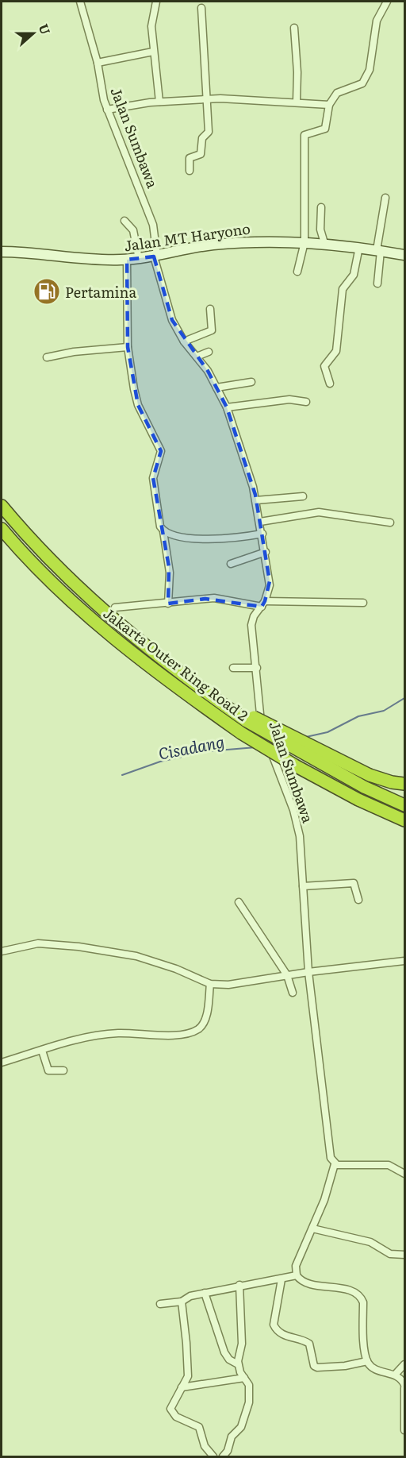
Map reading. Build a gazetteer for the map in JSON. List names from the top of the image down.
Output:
{
  "streets": {
    "highway": ["Jakarta Outer Ring Road 2"],
    "main road": ["Jalan MT Haryono"],
    "street": ["Jalan Sumbawa"]
  },
  "crossings": [
    ["Jalan Sumbawa", "Jalan MT Haryono"]
  ],
  "water": ["Cisadang"],
  "places": {
    "fuel station": ["Pertamina"]
  },
  "north": "right"
}
